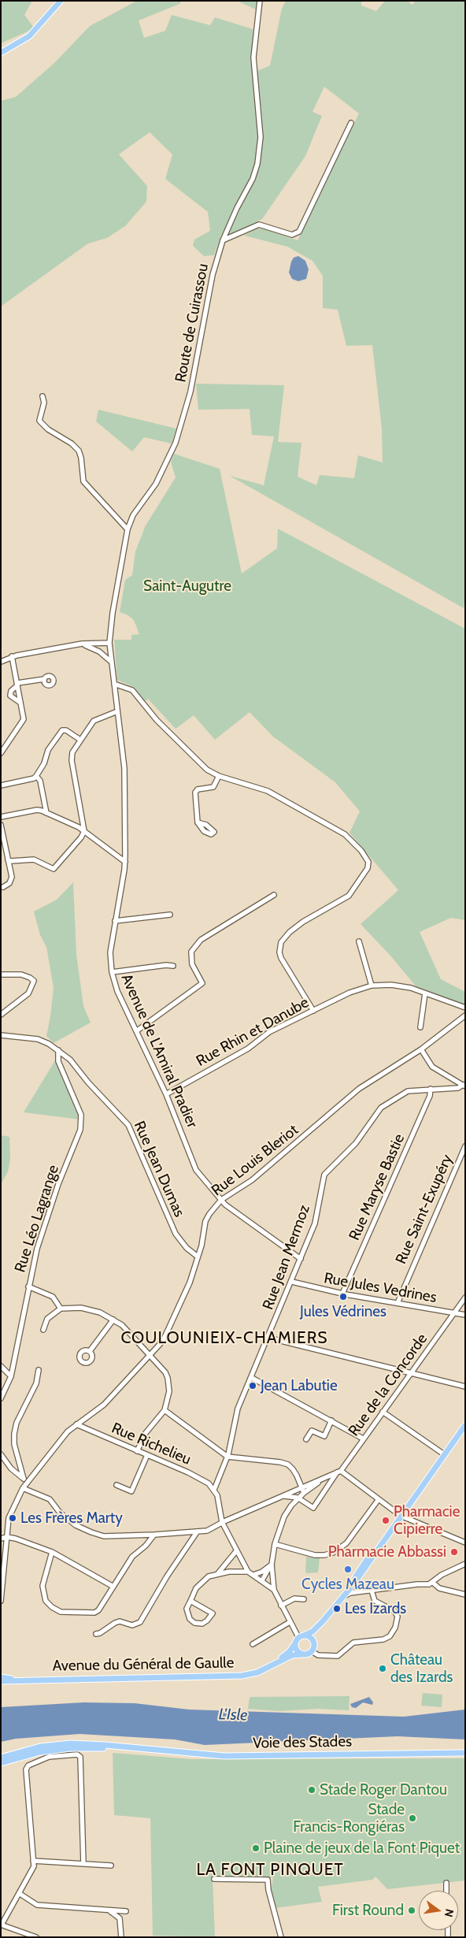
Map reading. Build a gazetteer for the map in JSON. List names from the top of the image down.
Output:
{
  "streets": {
    "main road": ["Avenue du Général de Gaulle", "Voie des Stades"],
    "street": [
      "Route de Cuirassou",
      "Rue Rhin et Danube",
      "Avenue de L'Amiral Pradier",
      "Rue Louis Bleriot",
      "Rue Jean Dumas",
      "Rue Maryse Bastie",
      "Rue Saint-Exupéry",
      "Rue Léo Lagrange",
      "Rue Jean Mermoz",
      "Rue Jules Vedrines",
      "Rue de la Concorde",
      "Rue Richelieu"
    ]
  },
  "crossings": [
    ["Route de Cuirassou", "Avenue de L'Amiral Pradier"],
    ["Rue Rhin et Danube", "Avenue de L'Amiral Pradier"],
    ["Avenue de L'Amiral Pradier", "Rue Louis Bleriot"],
    ["Avenue de L'Amiral Pradier", "Rue Jean Mermoz"],
    ["Rue Louis Bleriot", "Rue Jean Dumas"],
    ["Rue Louis Bleriot", "Rue Richelieu"],
    ["Rue Jean Dumas", "Rue Léo Lagrange"],
    ["Rue Maryse Bastie", "Rue Jean Mermoz"],
    ["Rue Maryse Bastie", "Rue Jules Vedrines"],
    ["Rue Saint-Exupéry", "Rue Jules Vedrines"],
    ["Rue Jean Mermoz", "Rue Jules Vedrines"],
    ["Rue Jean Mermoz", "Rue Richelieu"],
    ["Rue Jules Vedrines", "Rue de la Concorde"]
  ],
  "districts": ["COULOUNIEIX-CHAMIERS", "LA FONT PINQUET"],
  "water": ["L'Isle"],
  "parks": ["Saint-Augutre"],
  "places": [
    "Jules Védrines",
    "Jean Labutie",
    "Les Frères Marty",
    "Pharmacie Cipierre",
    "Pharmacie Abbassi",
    "Cycles Mazeau",
    "Les Izards",
    "Château des Izards",
    "Stade Roger Dantou",
    "Stade Francis-Rongiéras",
    "Plaine de jeux de la Font Piquet",
    "First Round"
  ],
  "north": "right"
}
